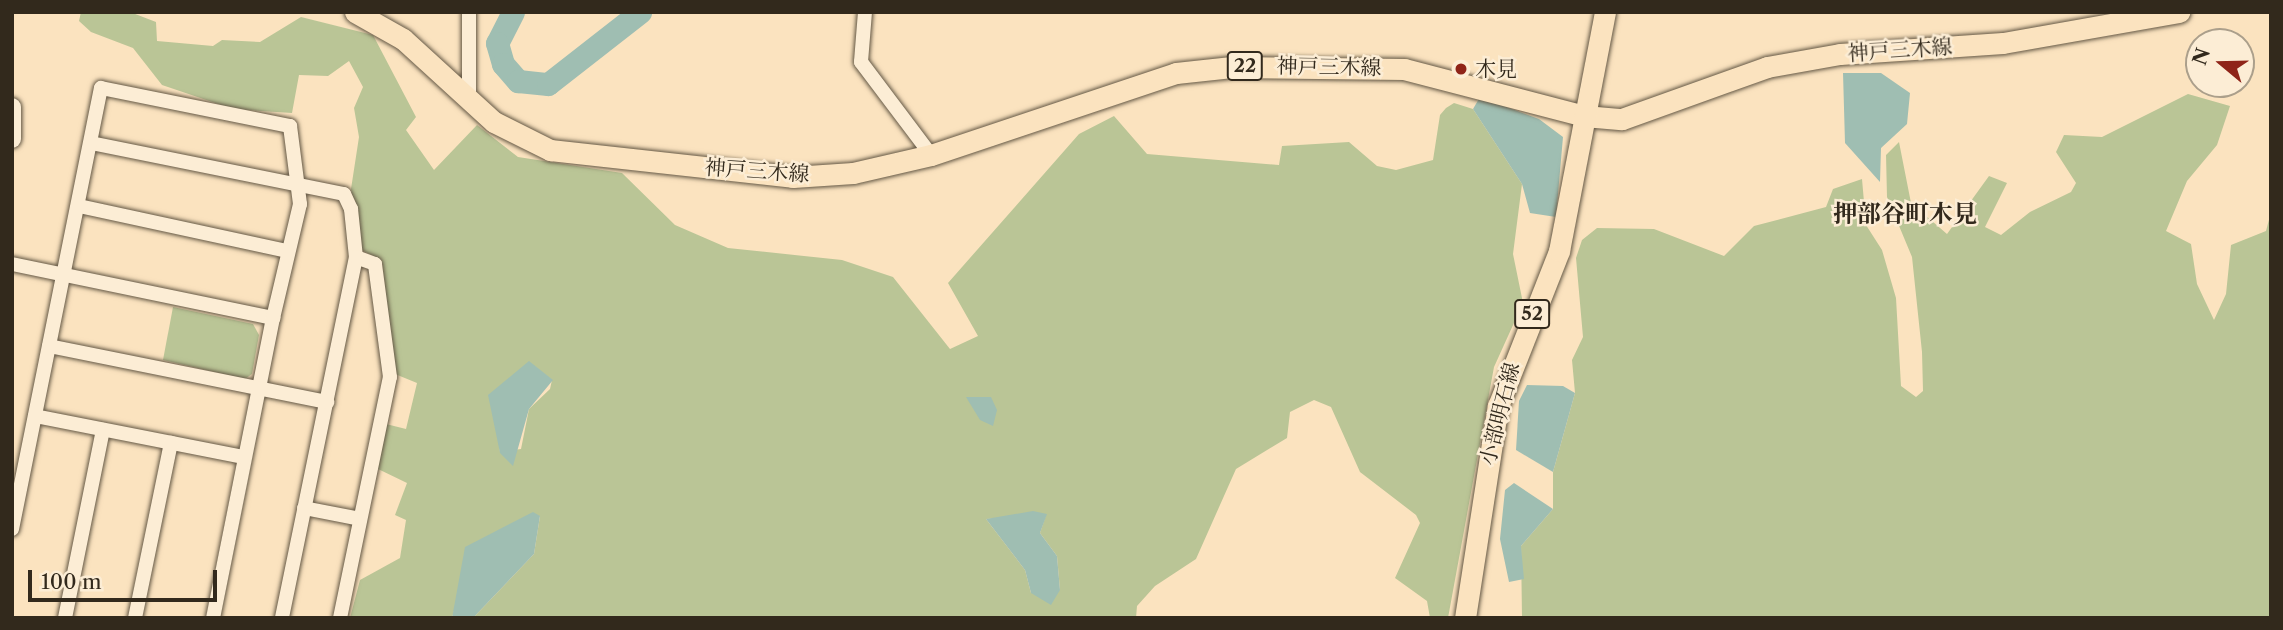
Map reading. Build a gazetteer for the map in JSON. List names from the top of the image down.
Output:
{
  "streets": {
    "main road": [
      "神戸三木線",
      "22",
      "52",
      "小部明石線"
    ]
  },
  "crossings": [
    ["神戸三木線", "小部明石線"]
  ],
  "districts": ["押部谷町木見"],
  "places": ["木見"],
  "scale_bar": "100 m",
  "north": "left"
}
